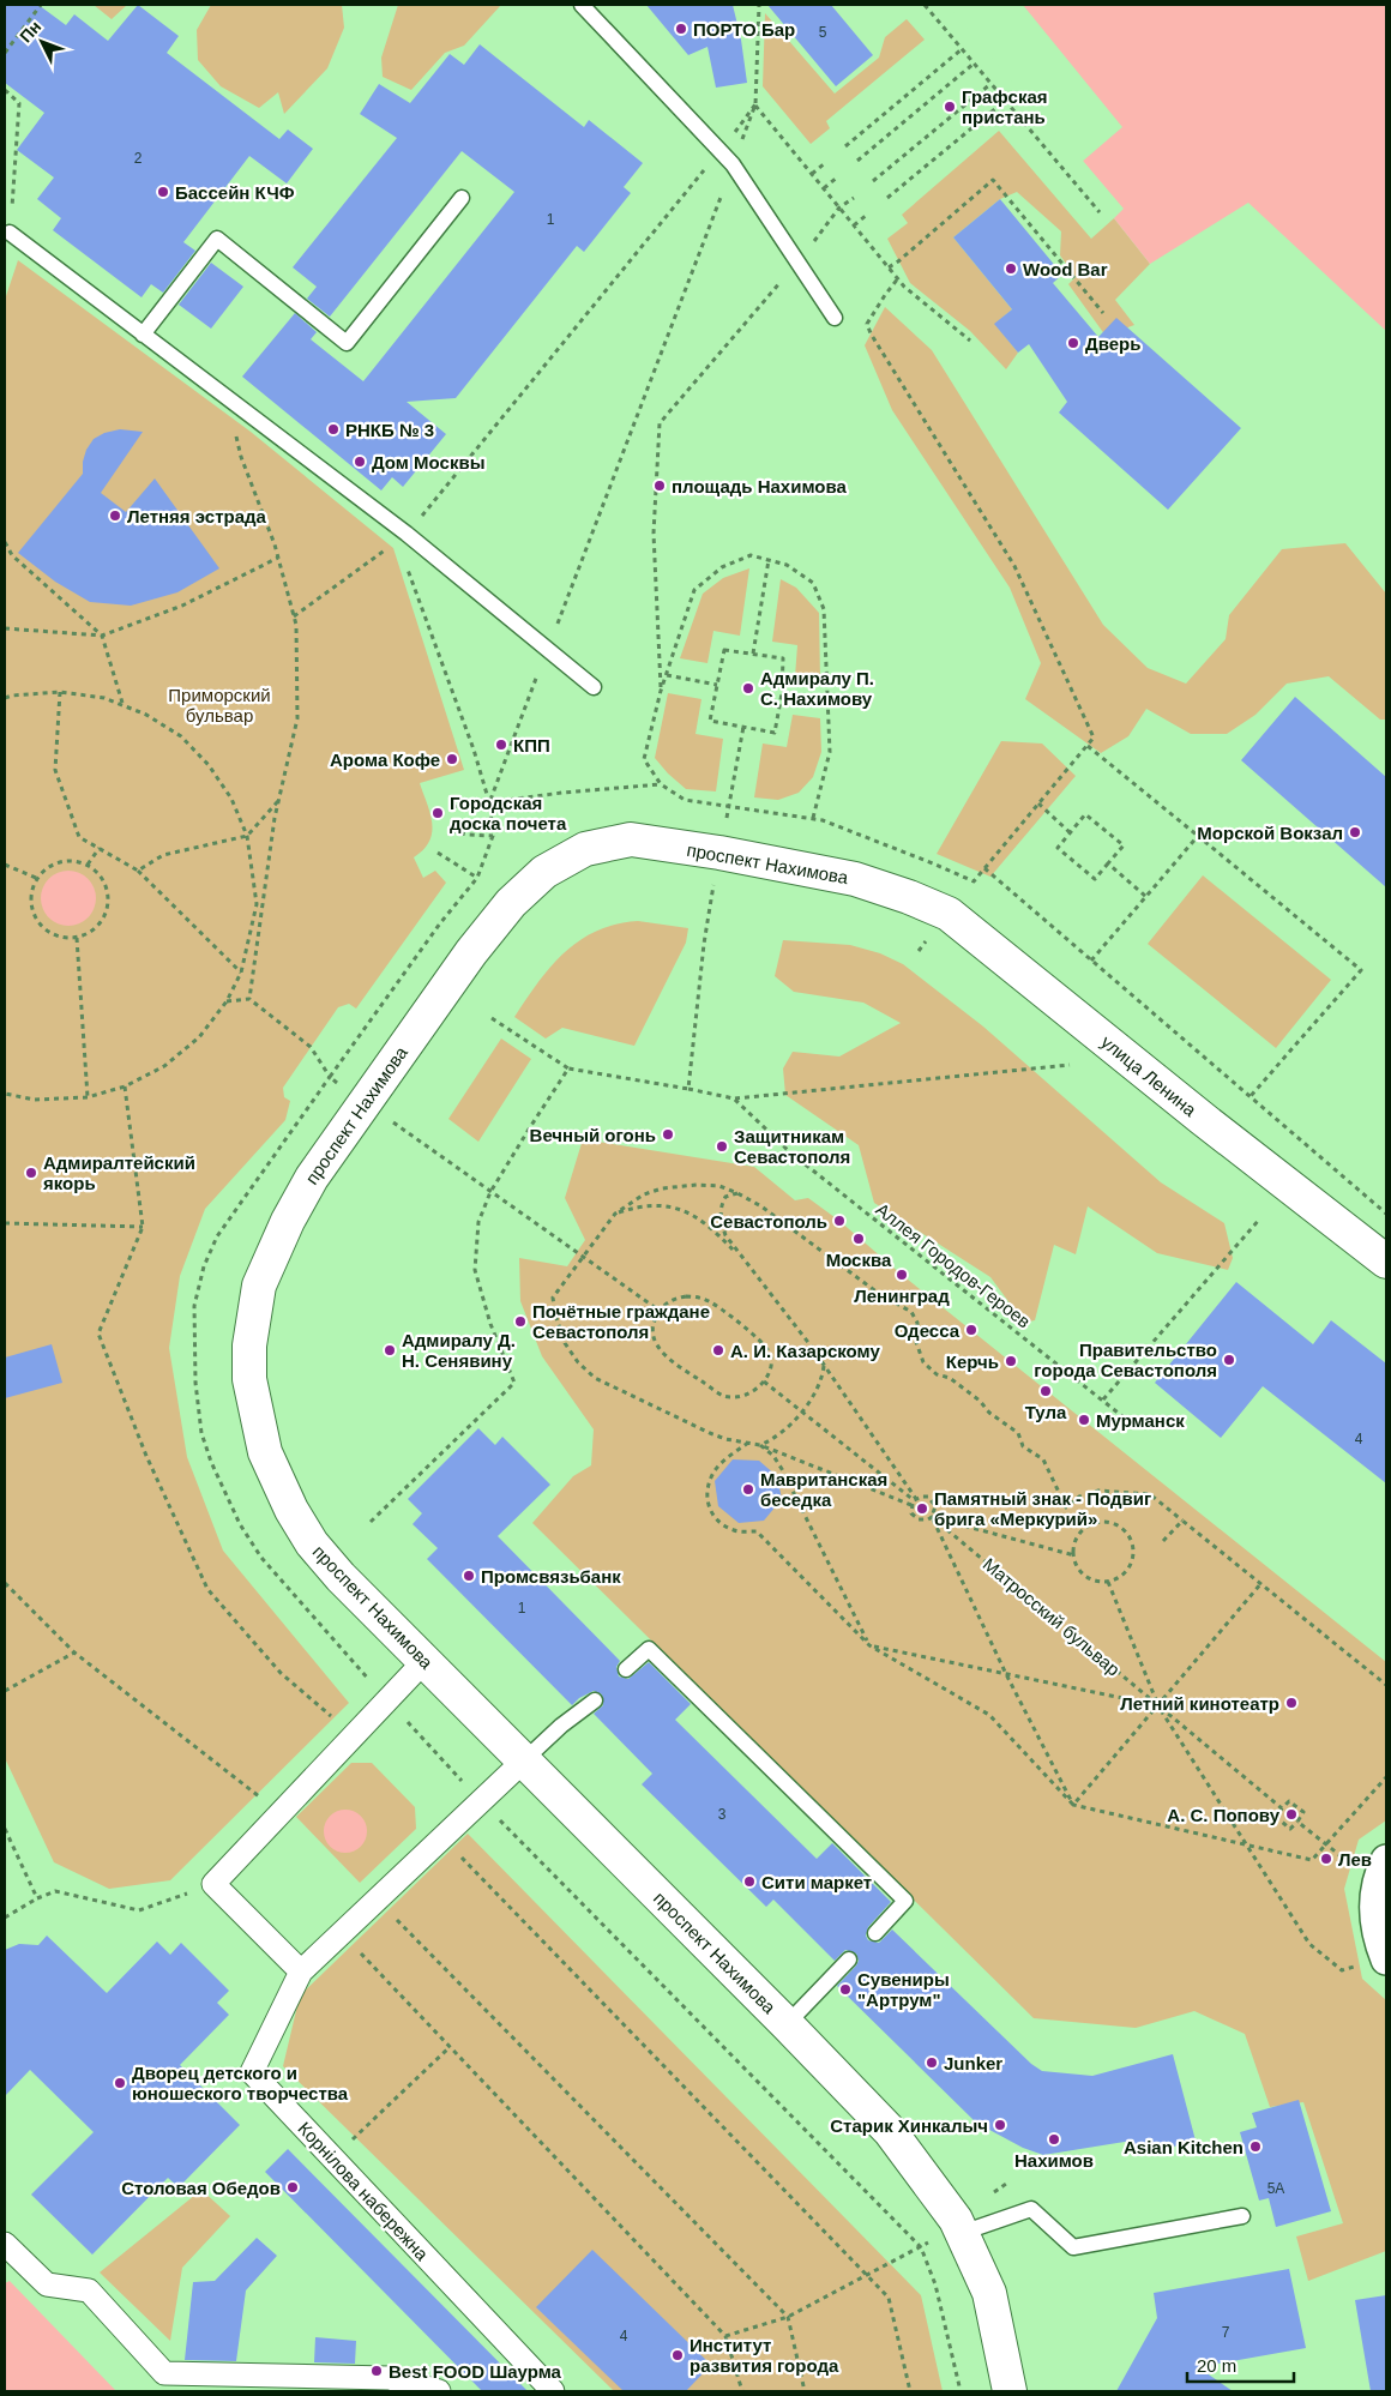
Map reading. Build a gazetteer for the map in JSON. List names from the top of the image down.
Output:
{
  "streets": {
    "main road": ["проспект Нахимова", "улица Ленина"],
    "street": ["Корнілова набережна"],
    "path": ["Аллея Городов-Героев", "Матросский бульвар"]
  },
  "crossings": [
    ["проспект Нахимова", "улица Ленина"]
  ],
  "parks": ["Приморский бульвар"],
  "places": [
    "ПОРТО Бар",
    "Графская пристань",
    "Бассейн КЧФ",
    "Wood Bar",
    "Дверь",
    "РНКБ № 3",
    "Дом Москвы",
    "площадь Нахимова",
    "Летняя эстрада",
    "Адмиралу П. С. Нахимову",
    "КПП",
    "Арома Кофе",
    "Городская доска почета",
    "Морской Вокзал",
    "Вечный огонь",
    "Защитникам Севастополя",
    "Адмиралтейский якорь",
    "Севастополь",
    "Москва",
    "Ленинград",
    "Почётные граждане Севастополя",
    "Одесса",
    "Адмиралу Д. Н. Сенявину",
    "А. И. Казарскому",
    "Правительство города Севастополя",
    "Керчь",
    "Тула",
    "Мурманск",
    "Мавританская беседка",
    "Памятный знак - Подвиг брига «Меркурий»",
    "Промсвязьбанк",
    "Летний кинотеатр",
    "А. С. Попову",
    "Лев",
    "Сити маркет",
    "Сувениры \"Артрум\"",
    "Junker",
    "Дворец детского и юношеского творчества",
    "Старик Хинкалыч",
    "Нахимов",
    "Asian Kitchen",
    "Столовая Обедов",
    "Институт развития города",
    "Best FOOD Шаурма"
  ],
  "house_numbers": [
    "5",
    "2",
    "1",
    "4",
    "1",
    "3",
    "5А",
    "7",
    "4"
  ],
  "scale_bar": "20 m",
  "north": "top left"
}
